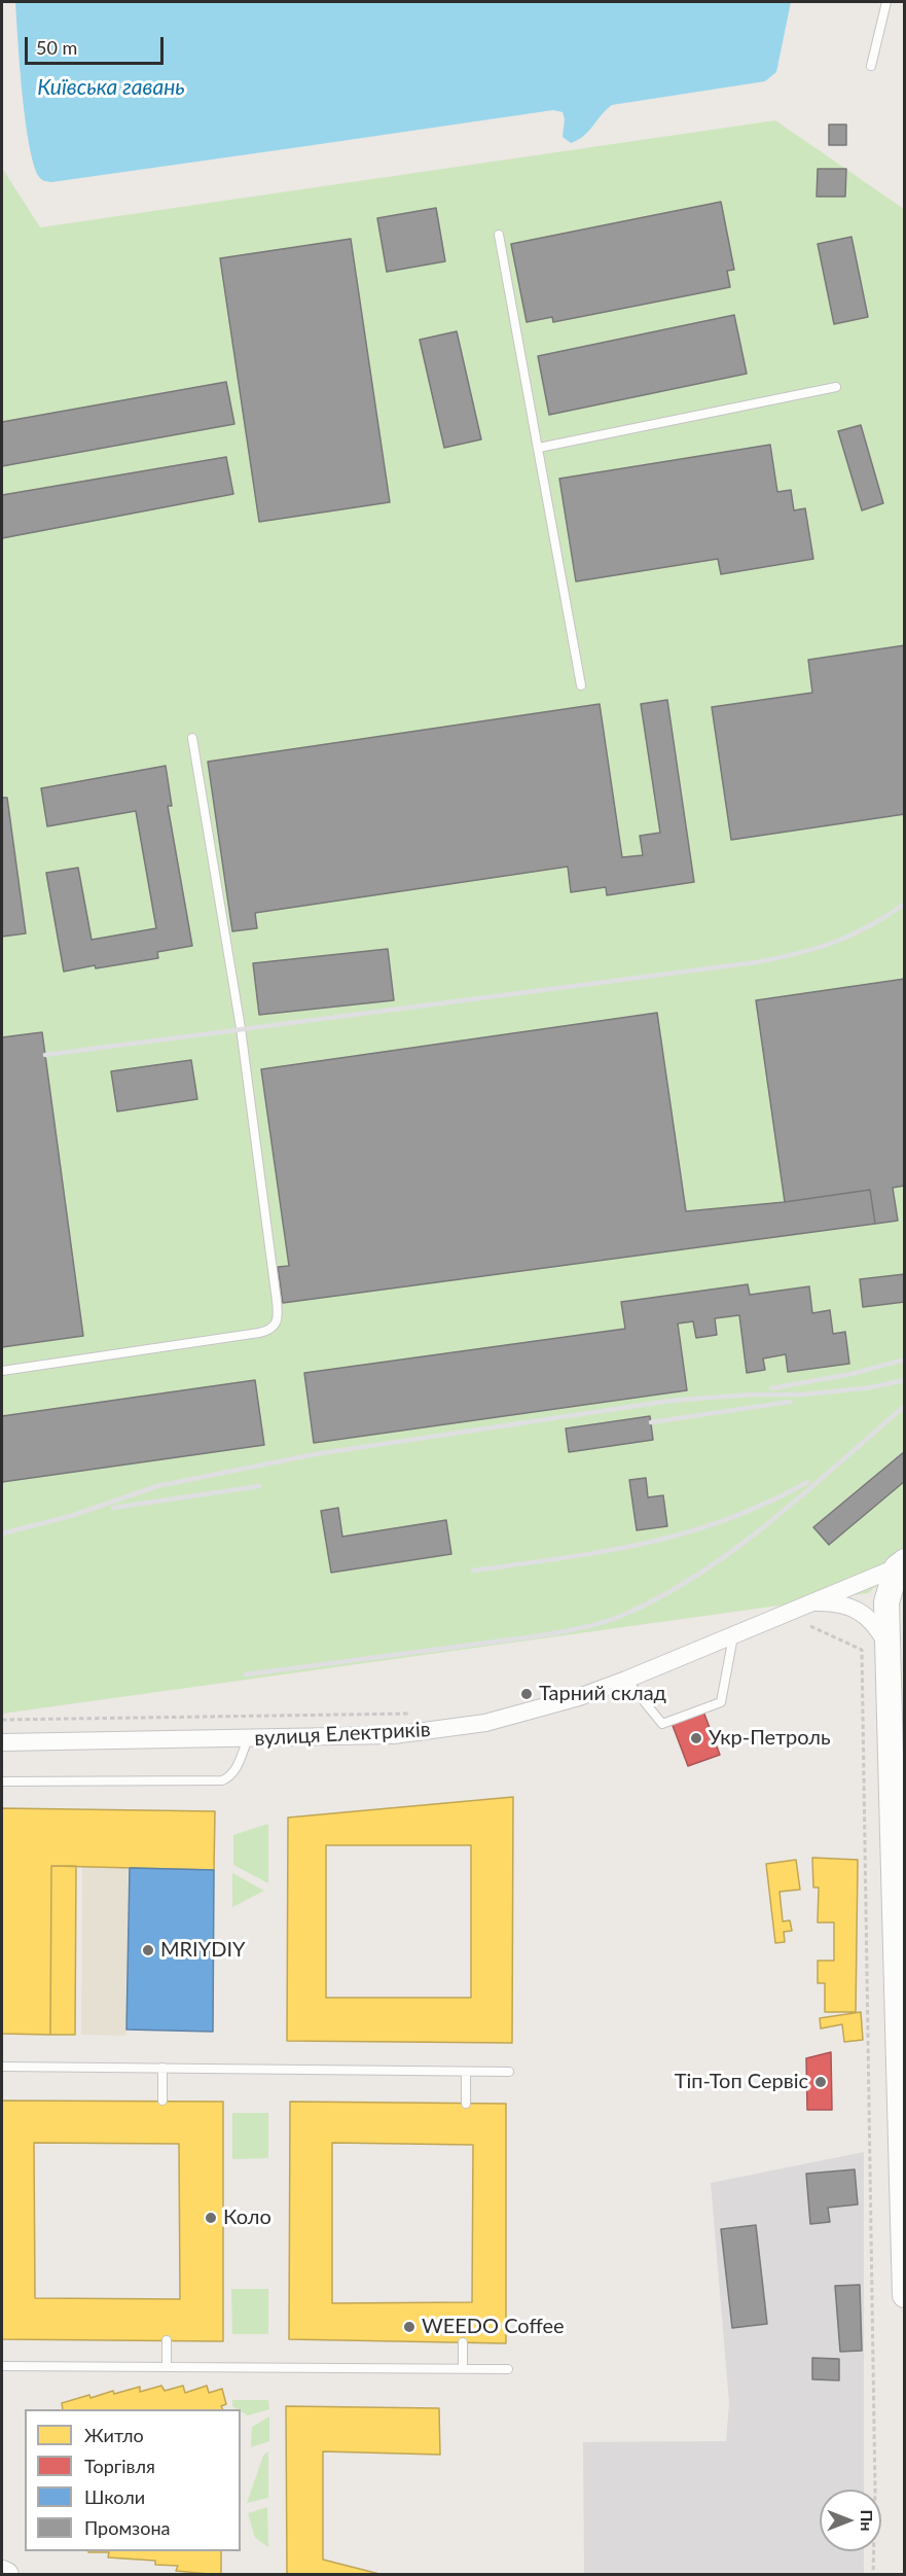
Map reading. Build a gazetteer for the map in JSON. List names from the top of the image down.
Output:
{
  "streets": {
    "street": ["вулиця Електриків"]
  },
  "water": ["Київська гавань"],
  "places": [
    "Тарний склад",
    "Укр-Петроль",
    "MRIYDIY",
    "Тіп-Топ Сервіс",
    "Коло",
    "WEEDO Coffee"
  ],
  "legend": [
    "Житло",
    "Торгівля",
    "Школи",
    "Промзона"
  ],
  "scale_bar": "50 m",
  "north": "right"
}
